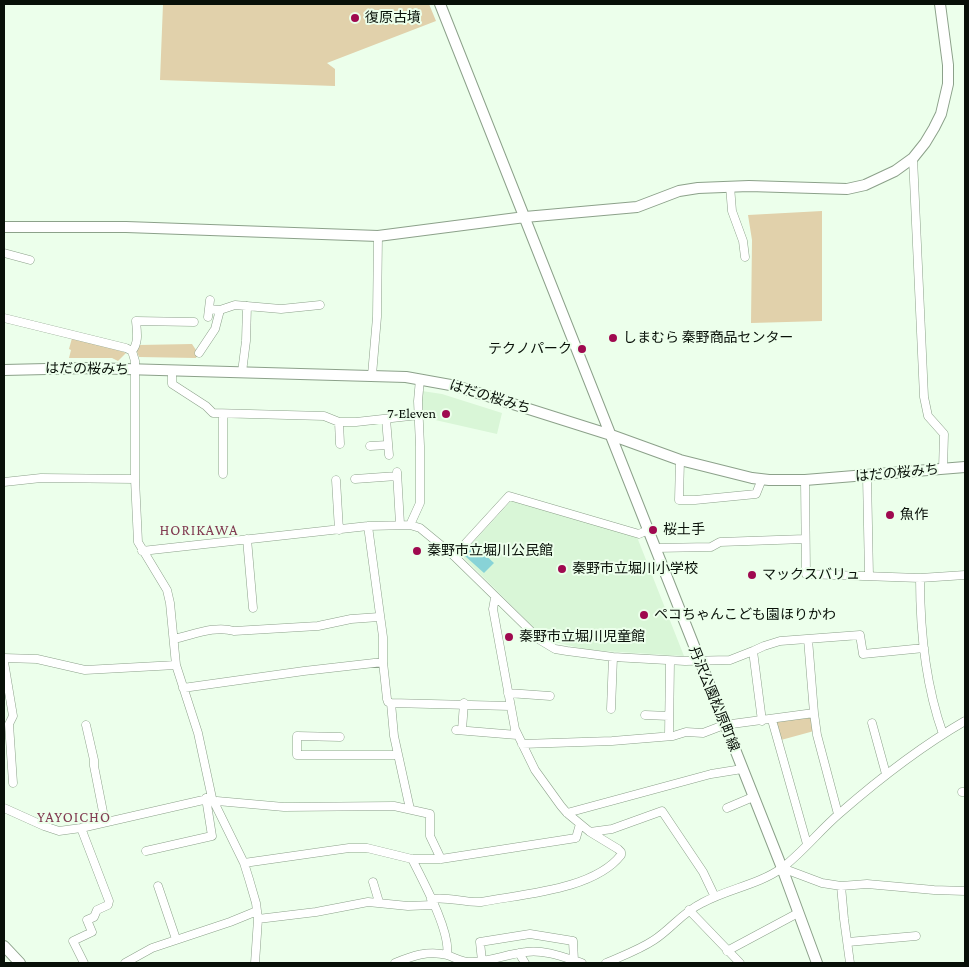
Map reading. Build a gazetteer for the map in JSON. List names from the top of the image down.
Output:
{
  "streets": {
    "street": ["はだの桜みち", "丹沢公園松原町線"]
  },
  "crossings": [
    ["はだの桜みち", "丹沢公園松原町線"]
  ],
  "districts": ["HORIKAWA", "YAYOICHO"],
  "places": [
    "復原古墳",
    "しまむら 秦野商品センター",
    "テクノパーク",
    "7-Eleven",
    "魚作",
    "桜土手",
    "秦野市立堀川公民館",
    "秦野市立堀川小学校",
    "マックスバリュ",
    "ペコちゃんこども園ほりかわ",
    "秦野市立堀川児童館"
  ]
}
